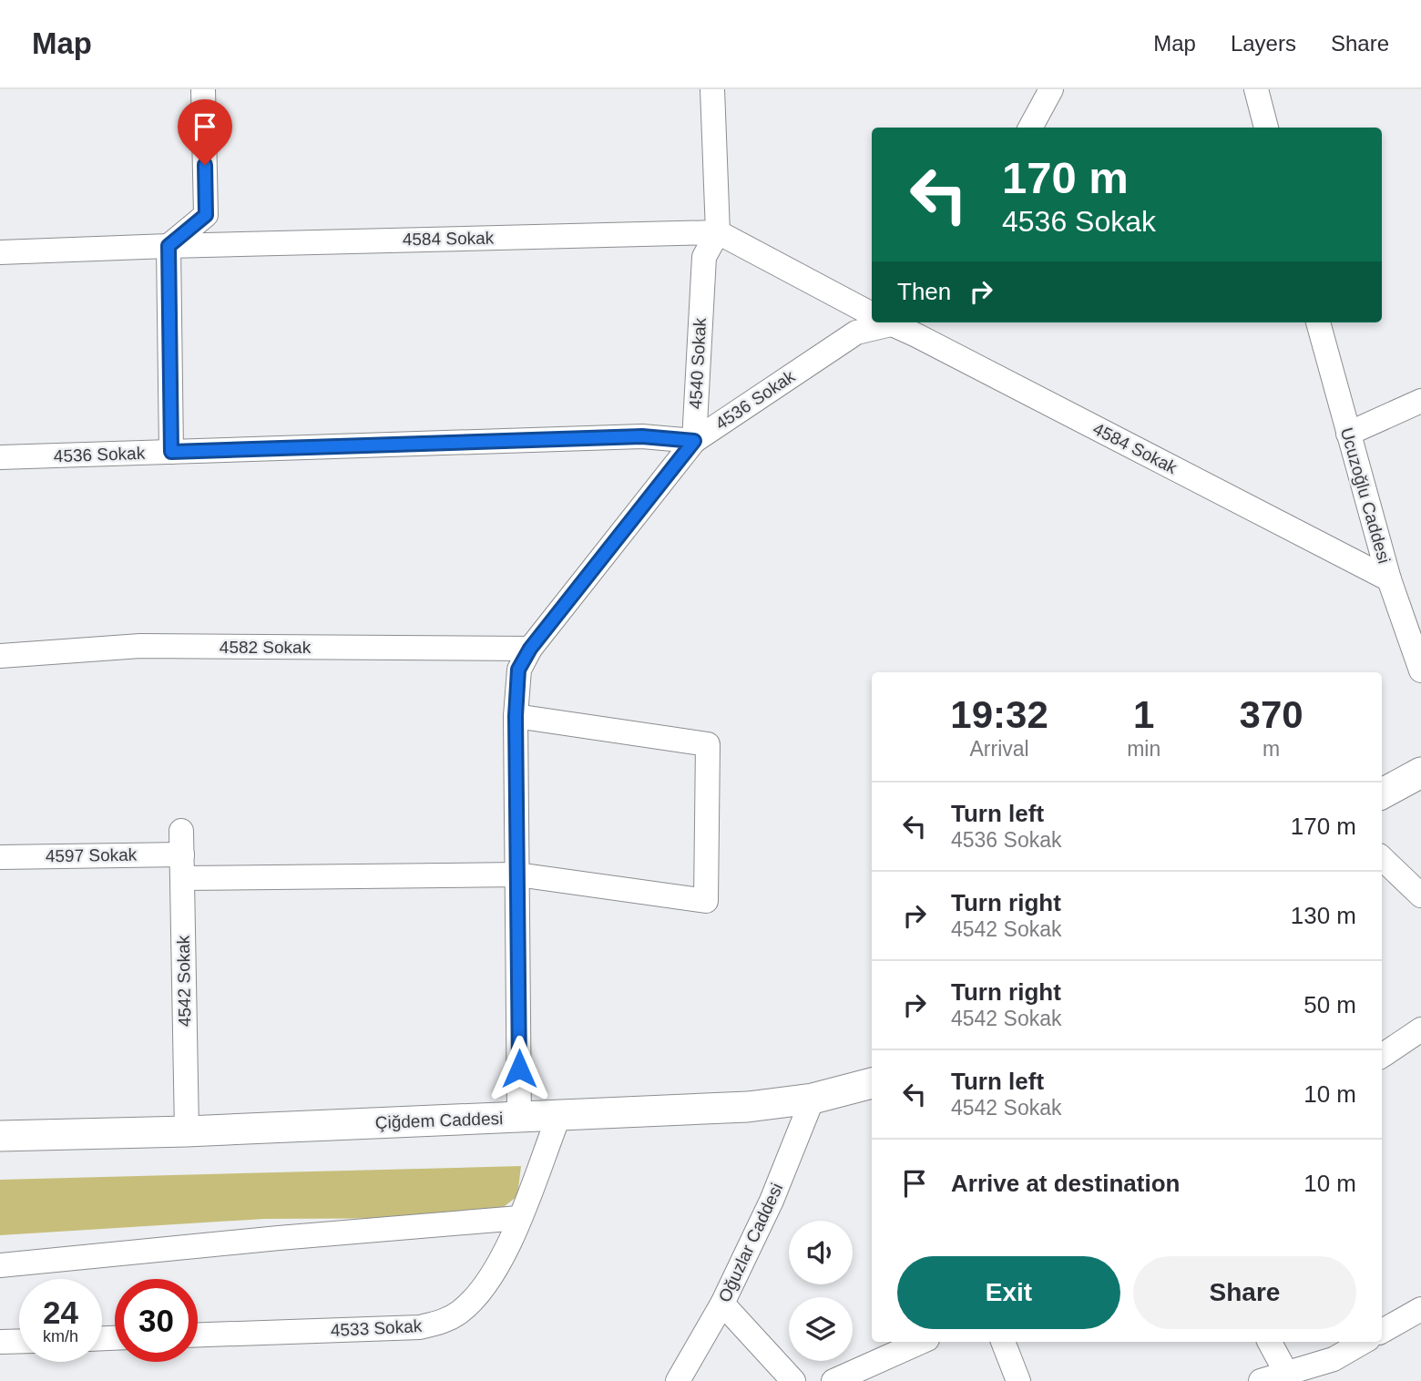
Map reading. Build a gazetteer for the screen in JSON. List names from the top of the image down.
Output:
{
  "streets": {
    "street": [
      "4584 Sokak",
      "4540 Sokak",
      "4536 Sokak",
      "Ucuzoğlu Caddesi",
      "4582 Sokak",
      "4597 Sokak",
      "4542 Sokak",
      "Çiğdem Caddesi",
      "Oğuzlar Caddesi",
      "4533 Sokak"
    ]
  },
  "crossings": [
    ["4584 Sokak", "4540 Sokak"],
    ["4584 Sokak", "Ucuzoğlu Caddesi"],
    ["4540 Sokak", "4536 Sokak"],
    ["4597 Sokak", "4542 Sokak"],
    ["4542 Sokak", "Çiğdem Caddesi"],
    ["Çiğdem Caddesi", "Oğuzlar Caddesi"],
    ["Çiğdem Caddesi", "4533 Sokak"]
  ],
  "page": {
    "header": "Map",
    "nav": ["Map", "Layers", "Share"],
    "turn": ["170 m", "4536 Sokak"],
    "then": "Then",
    "eta": [
      "19:32",
      "Arrival",
      "1",
      "min",
      "370",
      "m"
    ],
    "list": [
      {
        "name": "Turn left",
        "note": "4536 Sokak",
        "value": "170 m"
      },
      {
        "name": "Turn right",
        "note": "4542 Sokak",
        "value": "130 m"
      },
      {
        "name": "Turn right",
        "note": "4542 Sokak",
        "value": "50 m"
      },
      {
        "name": "Turn left",
        "note": "4542 Sokak",
        "value": "10 m"
      },
      {
        "name": "Arrive at destination",
        "value": "10 m"
      }
    ],
    "buttons": ["Exit", "Share"],
    "speed": "24 km/h",
    "limit": "30"
  }
}
